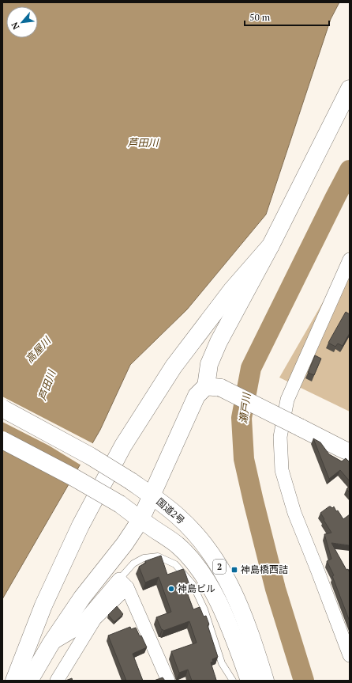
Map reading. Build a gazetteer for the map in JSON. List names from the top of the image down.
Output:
{
  "streets": {
    "main road": ["国道2号", "2"]
  },
  "water": ["芦田川", "高屋川", "瀬戸川"],
  "places": {
    "transit": ["神島橋西詰"],
    "other": ["神島ビル"]
  },
  "scale_bar": "50 m",
  "north": "bottom left"
}
